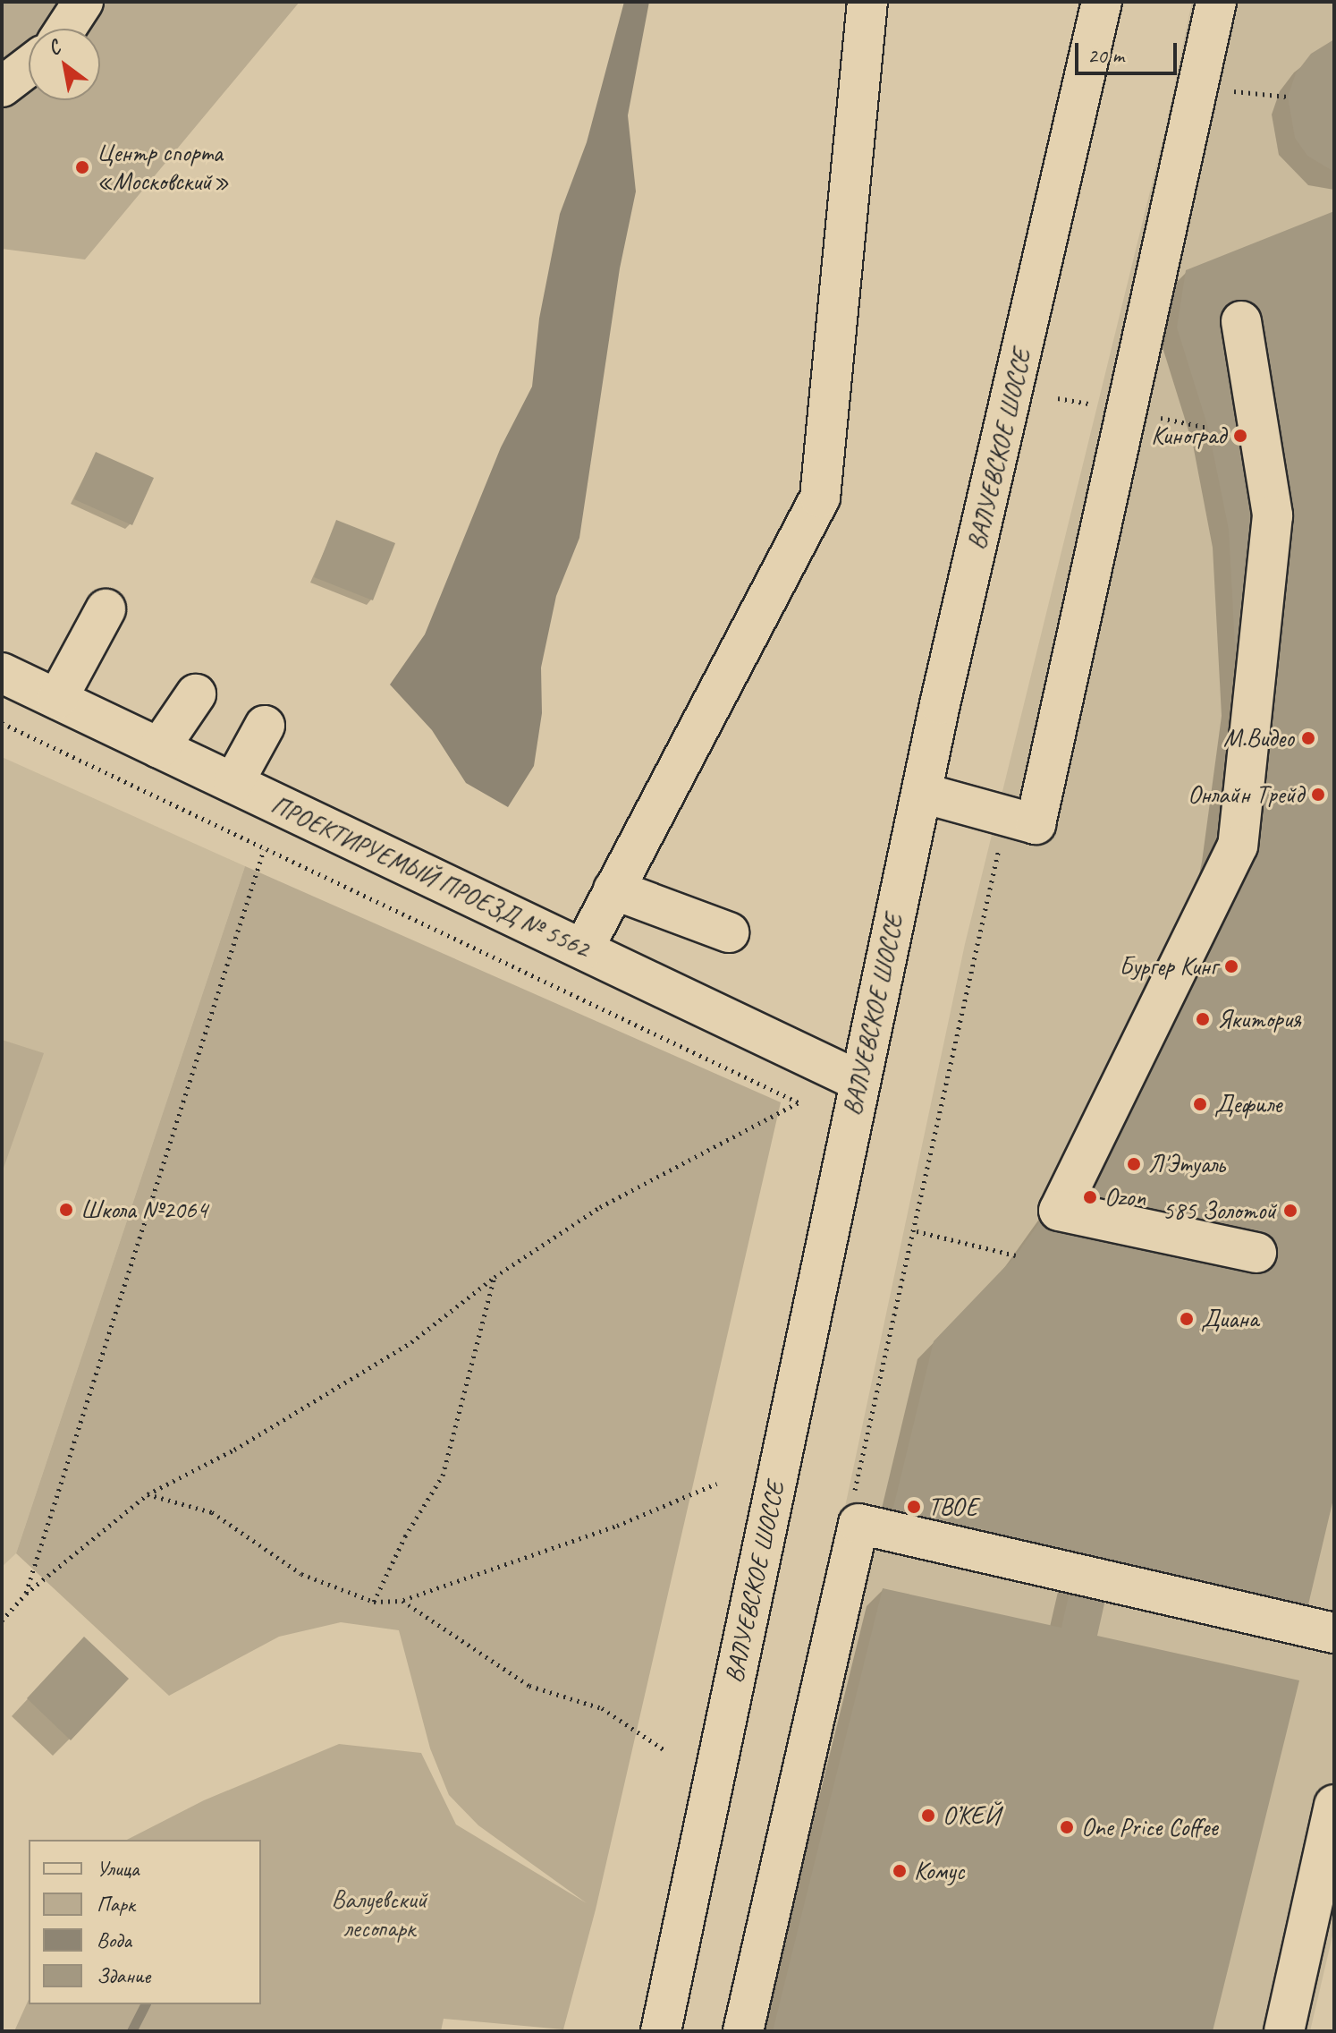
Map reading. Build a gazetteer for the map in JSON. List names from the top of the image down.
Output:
{
  "streets": {
    "main road": ["ВАЛУЕВСКОЕ ШОССЕ", "ПРОЕКТИРУЕМЫЙ ПРОЕЗД № 5562"]
  },
  "crossings": [
    ["ВАЛУЕВСКОЕ ШОССЕ", "ПРОЕКТИРУЕМЫЙ ПРОЕЗД № 5562"]
  ],
  "parks": ["Валуевский лесопарк"],
  "places": [
    "Центр спорта «Московский»",
    "Киноград",
    "М.Видео",
    "Онлайн Трейд",
    "Бургер Кинг",
    "Якитория",
    "Дефиле",
    "Л'Этуаль",
    "Ozon",
    "Школа №2064",
    "585 Золотой",
    "Диана",
    "ТВОЕ",
    "О’КЕЙ",
    "One Price Coffee",
    "Комус"
  ],
  "legend": [
    "Улица",
    "Парк",
    "Вода",
    "Здание"
  ],
  "scale_bar": "20 m",
  "north": "top left"
}
